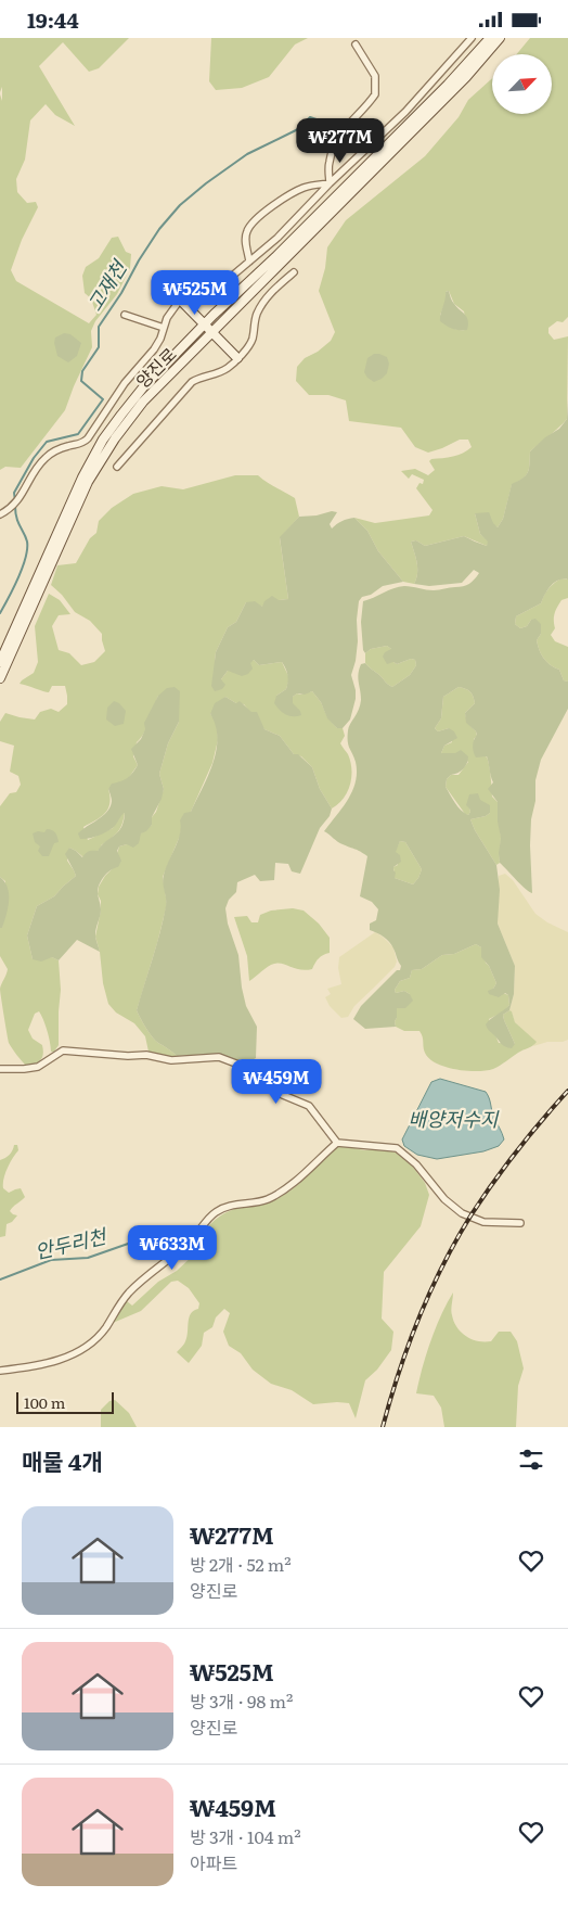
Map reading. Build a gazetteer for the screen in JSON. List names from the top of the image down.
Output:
{
  "streets": {
    "main road": ["양진로"]
  },
  "water": ["고재천", "배양저수지", "안두리천"],
  "scale_bar": "100 m",
  "north": "top right",
  "page": {
    "status": "19:44",
    "price": [
      "₩277M",
      "₩525M",
      "₩459M",
      "₩633M"
    ],
    "scale": "100 m",
    "heading": "매물 4개",
    "list": [
      {
        "name": "₩277M",
        "note": "방 2개 · 52 m² · 양진로"
      },
      {
        "name": "₩525M",
        "note": "방 3개 · 98 m² · 양진로"
      },
      {
        "name": "₩459M",
        "note": "방 3개 · 104 m² · 아파트"
      }
    ]
  }
}
